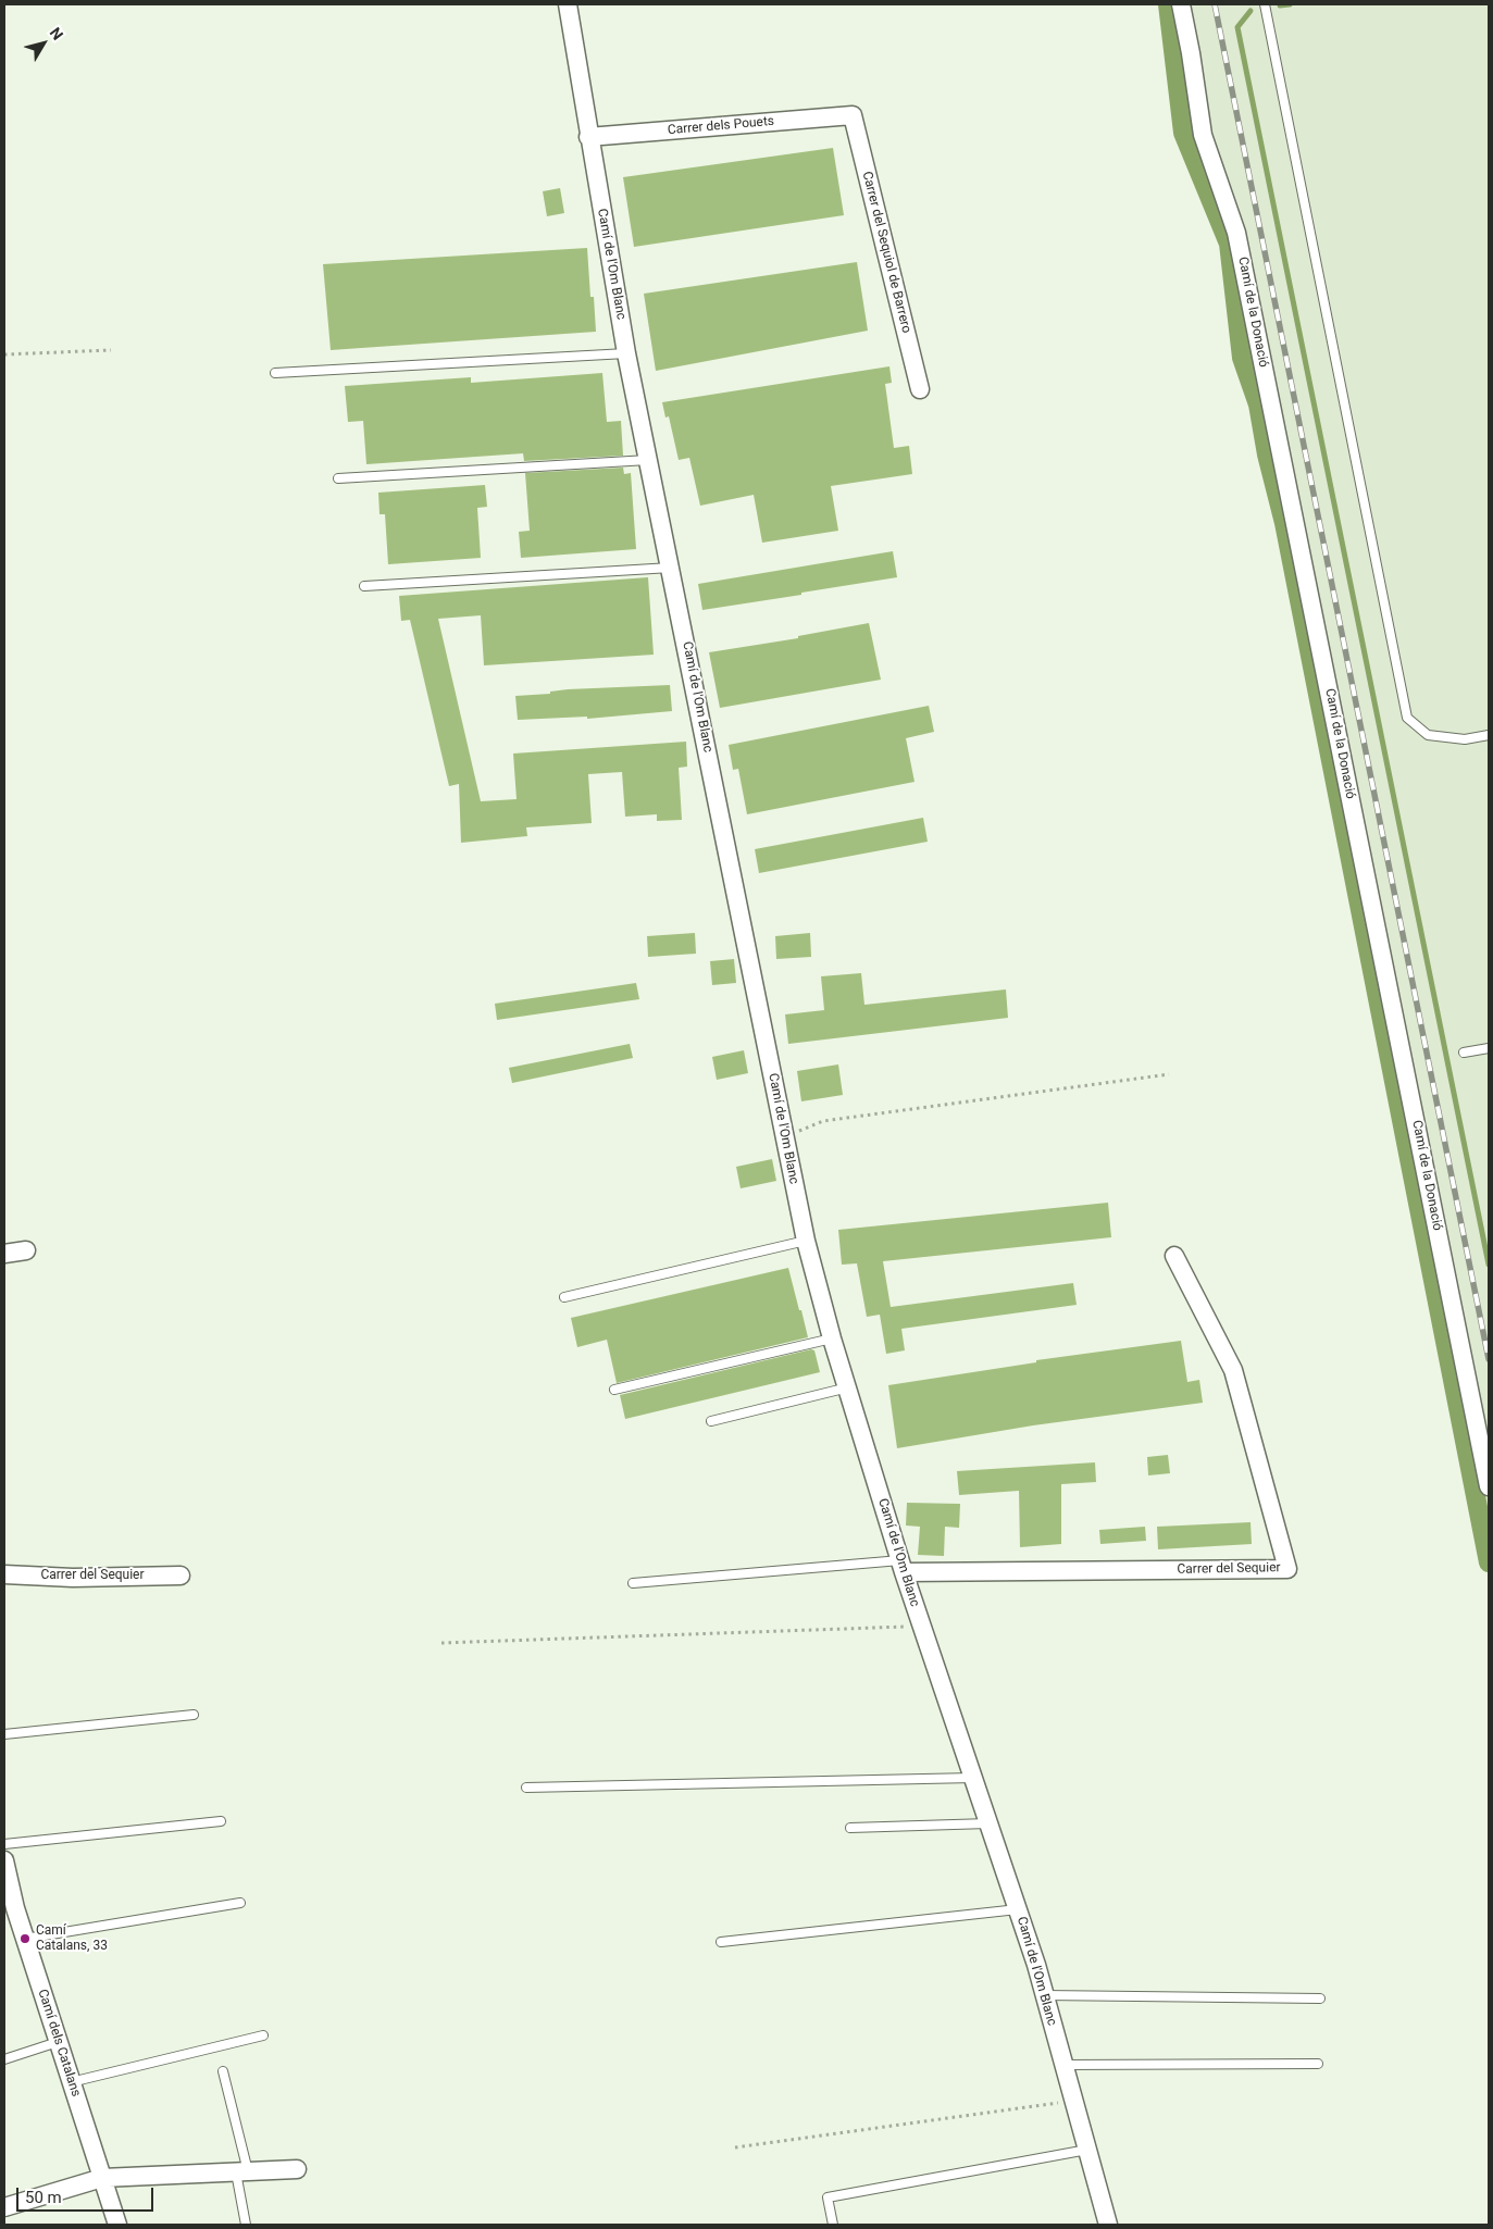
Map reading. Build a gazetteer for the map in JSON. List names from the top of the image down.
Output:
{
  "streets": {
    "street": [
      "Carrer dels Pouets",
      "Carrer del Sequiol de Barrero",
      "Camí de l'Om Blanc",
      "Camí de la Donació",
      "Carrer del Sequier",
      "Camí dels Catalans"
    ]
  },
  "crossings": [
    ["Carrer dels Pouets", "Carrer del Sequiol de Barrero"],
    ["Carrer dels Pouets", "Camí de l'Om Blanc"],
    ["Camí de l'Om Blanc", "Carrer del Sequier"]
  ],
  "places": ["Camí Catalans, 33"],
  "scale_bar": "50 m",
  "north": "top right"
}
